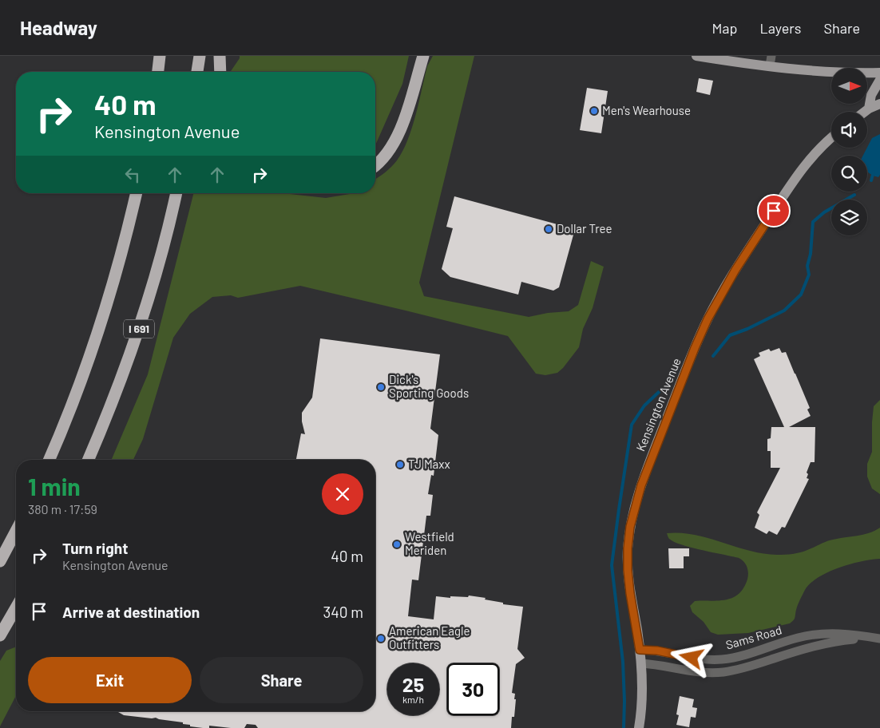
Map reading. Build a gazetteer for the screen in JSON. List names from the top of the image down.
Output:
{
  "streets": {
    "highway": ["I 691"],
    "main road": ["Kensington Avenue"],
    "street": ["Sams Road"]
  },
  "crossings": [
    ["Kensington Avenue", "Sams Road"]
  ],
  "places": [
    "Men's Wearhouse",
    "Dollar Tree",
    "Dick's Sporting Goods",
    "TJ Maxx",
    "Westfield Meriden",
    "American Eagle Outfitters"
  ],
  "north": "right",
  "page": {
    "header": "Headway",
    "nav": ["Map", "Layers", "Share"],
    "turn": ["40 m", "Kensington Avenue"],
    "heading": ["1 min", "380 m · 17:59"],
    "list": [
      {
        "name": "Turn right",
        "note": "Kensington Avenue",
        "value": "40 m"
      },
      {
        "name": "Arrive at destination",
        "value": "340 m"
      }
    ],
    "buttons": ["Exit", "Share"],
    "speed": "25 km/h",
    "limit": "30"
  }
}
